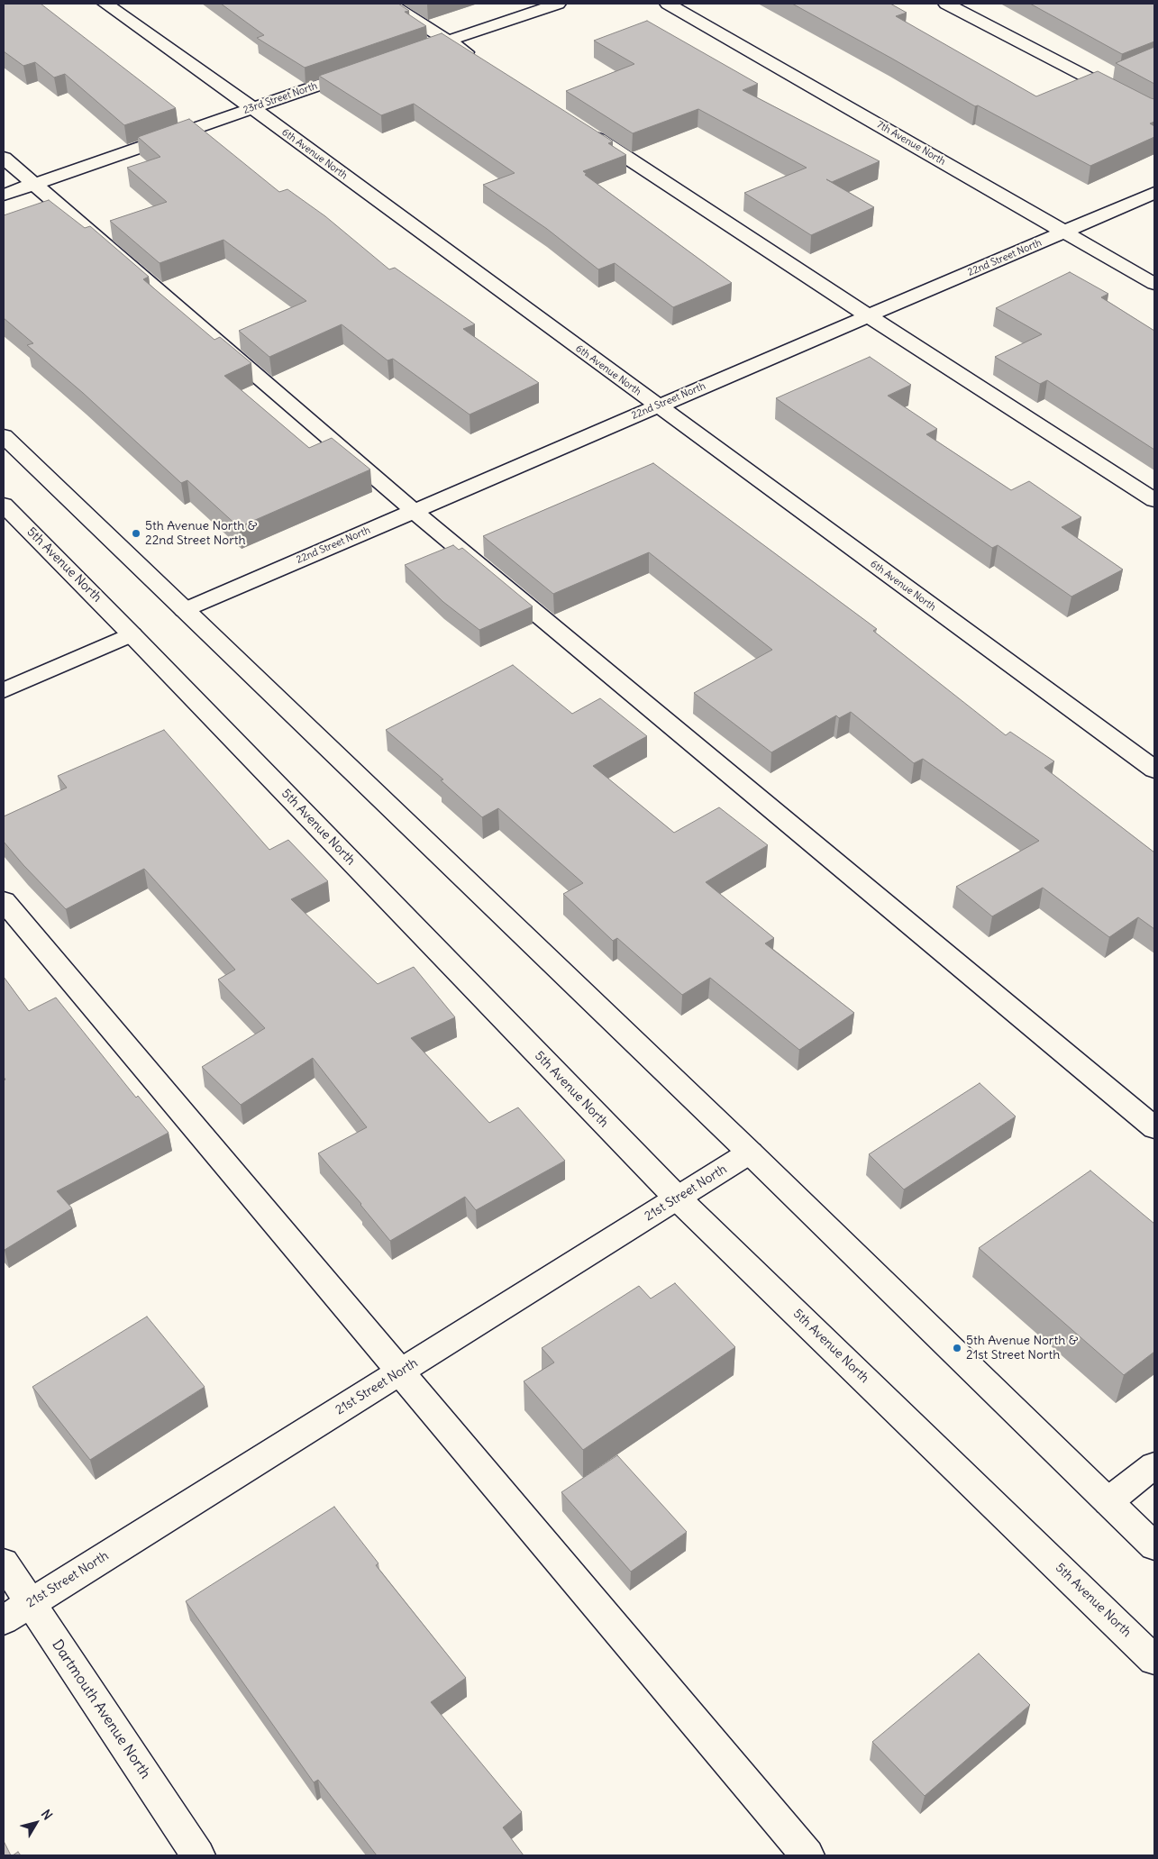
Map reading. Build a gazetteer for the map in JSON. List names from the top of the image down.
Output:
{
  "streets": {
    "street": [
      "23rd Street North",
      "7th Avenue North",
      "6th Avenue North",
      "22nd Street North",
      "5th Avenue North",
      "21st Street North",
      "Dartmouth Avenue North"
    ]
  },
  "crossings": [
    ["23rd Street North", "6th Avenue North"],
    ["7th Avenue North", "22nd Street North"],
    ["6th Avenue North", "22nd Street North"],
    ["5th Avenue North", "21st Street North"],
    ["21st Street North", "Dartmouth Avenue North"]
  ],
  "places": ["5th Avenue North & 22nd Street North", "5th Avenue North & 21st Street North"],
  "north": "top right"
}
